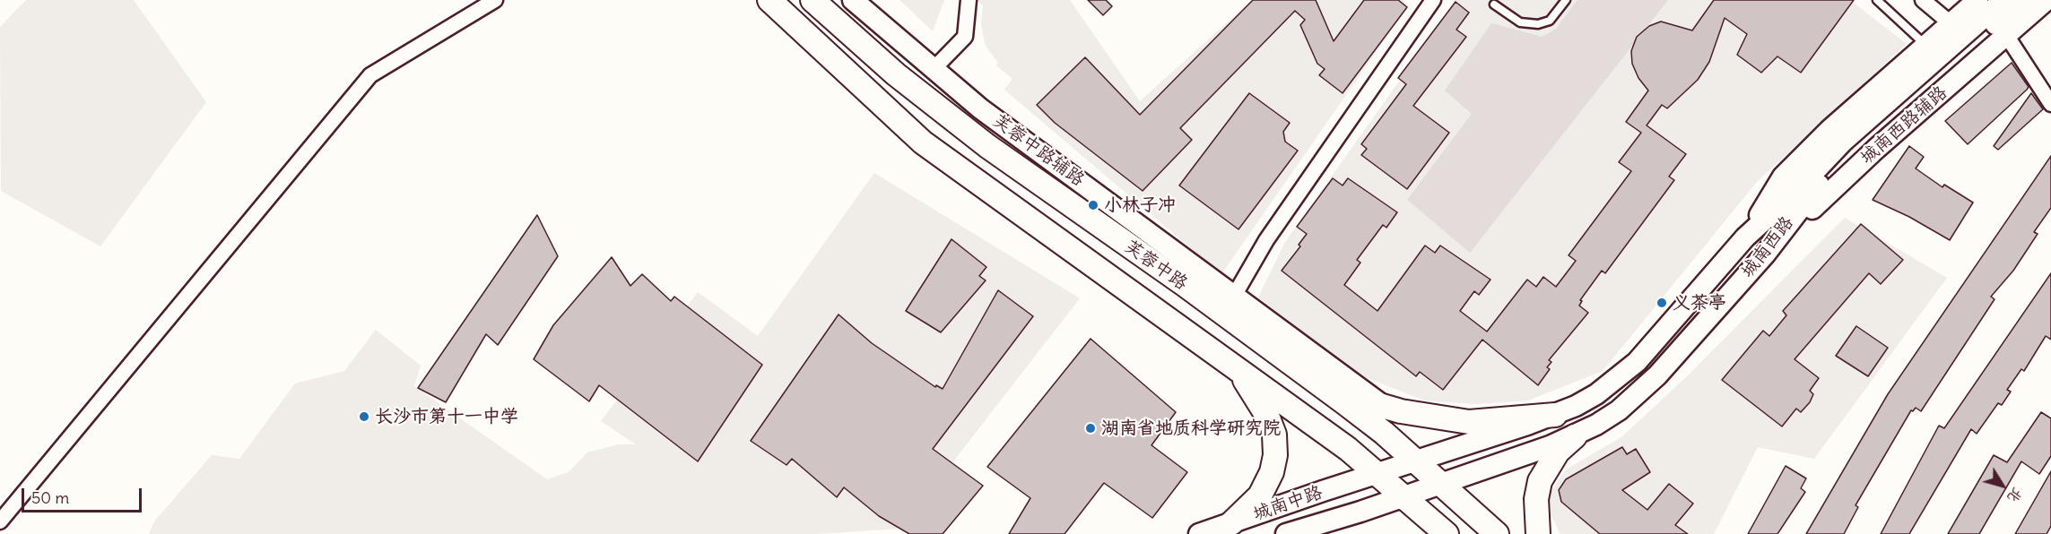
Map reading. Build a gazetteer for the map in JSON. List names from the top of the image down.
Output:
{
  "streets": {
    "main road": [
      "城南西路辅路",
      "芙蓉中路辅路",
      "城南西路",
      "芙蓉中路",
      "城南中路"
    ]
  },
  "crossings": [
    ["城南西路辅路", "城南西路"],
    ["芙蓉中路辅路", "芙蓉中路"],
    ["城南西路", "芙蓉中路"],
    ["城南西路", "城南中路"],
    ["芙蓉中路", "城南中路"]
  ],
  "places": [
    "小林子冲",
    "义茶亭",
    "长沙市第十一中学",
    "湖南省地质科学研究院"
  ],
  "scale_bar": "50 m",
  "north": "bottom right"
}
